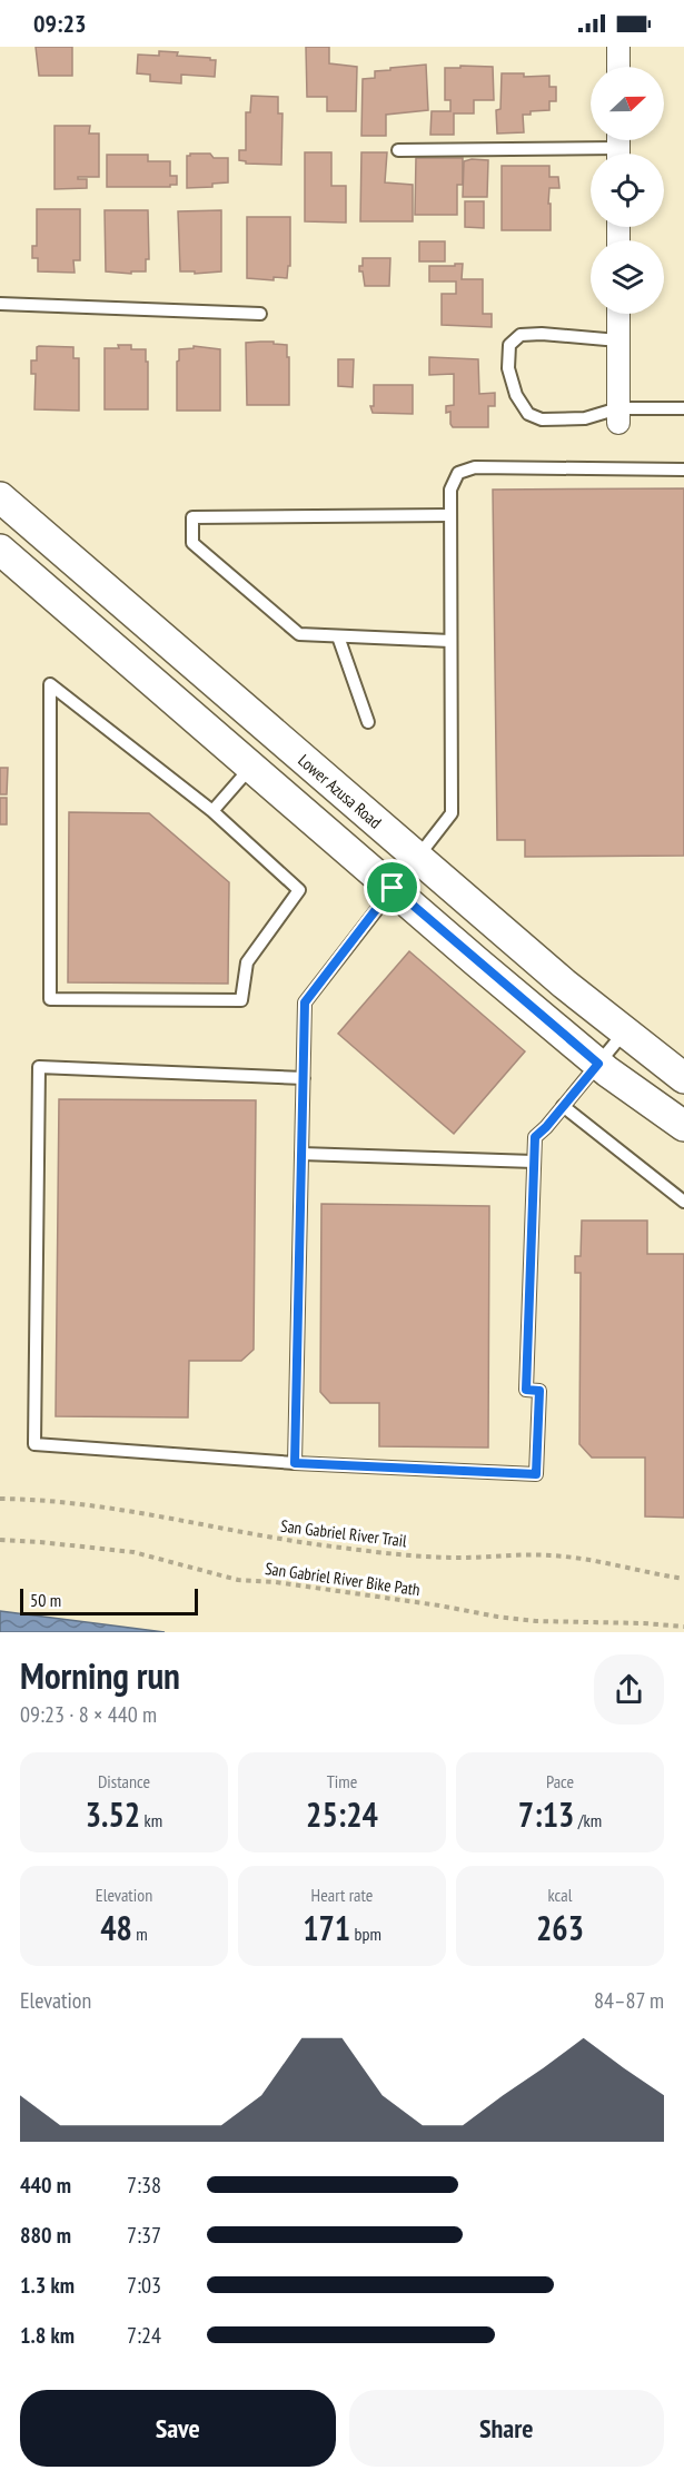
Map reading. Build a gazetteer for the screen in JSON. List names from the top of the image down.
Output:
{
  "streets": {
    "main road": ["Lower Azusa Road"],
    "path": ["San Gabriel River Trail", "San Gabriel River Bike Path"]
  },
  "scale_bar": "50 m",
  "north": "right",
  "page": {
    "status": "09:23",
    "scale": "50 m",
    "heading": ["Morning run", "09:23 · 8 × 440 m"],
    "stats": [
      ["Distance", "3.52 km"],
      ["Time", "25:24"],
      ["Pace", "7:13 /km"],
      ["Elevation", "48 m"],
      ["Heart rate", "171 bpm"],
      ["kcal", "263"]
    ],
    "chart": ["Elevation", "84–87 m"],
    "list": [
      {
        "name": "440 m",
        "note": "7:38"
      },
      {
        "name": "880 m",
        "note": "7:37"
      },
      {
        "name": "1.3 km",
        "note": "7:03"
      },
      {
        "name": "1.8 km",
        "note": "7:24"
      }
    ],
    "buttons": ["Save", "Share"]
  }
}
